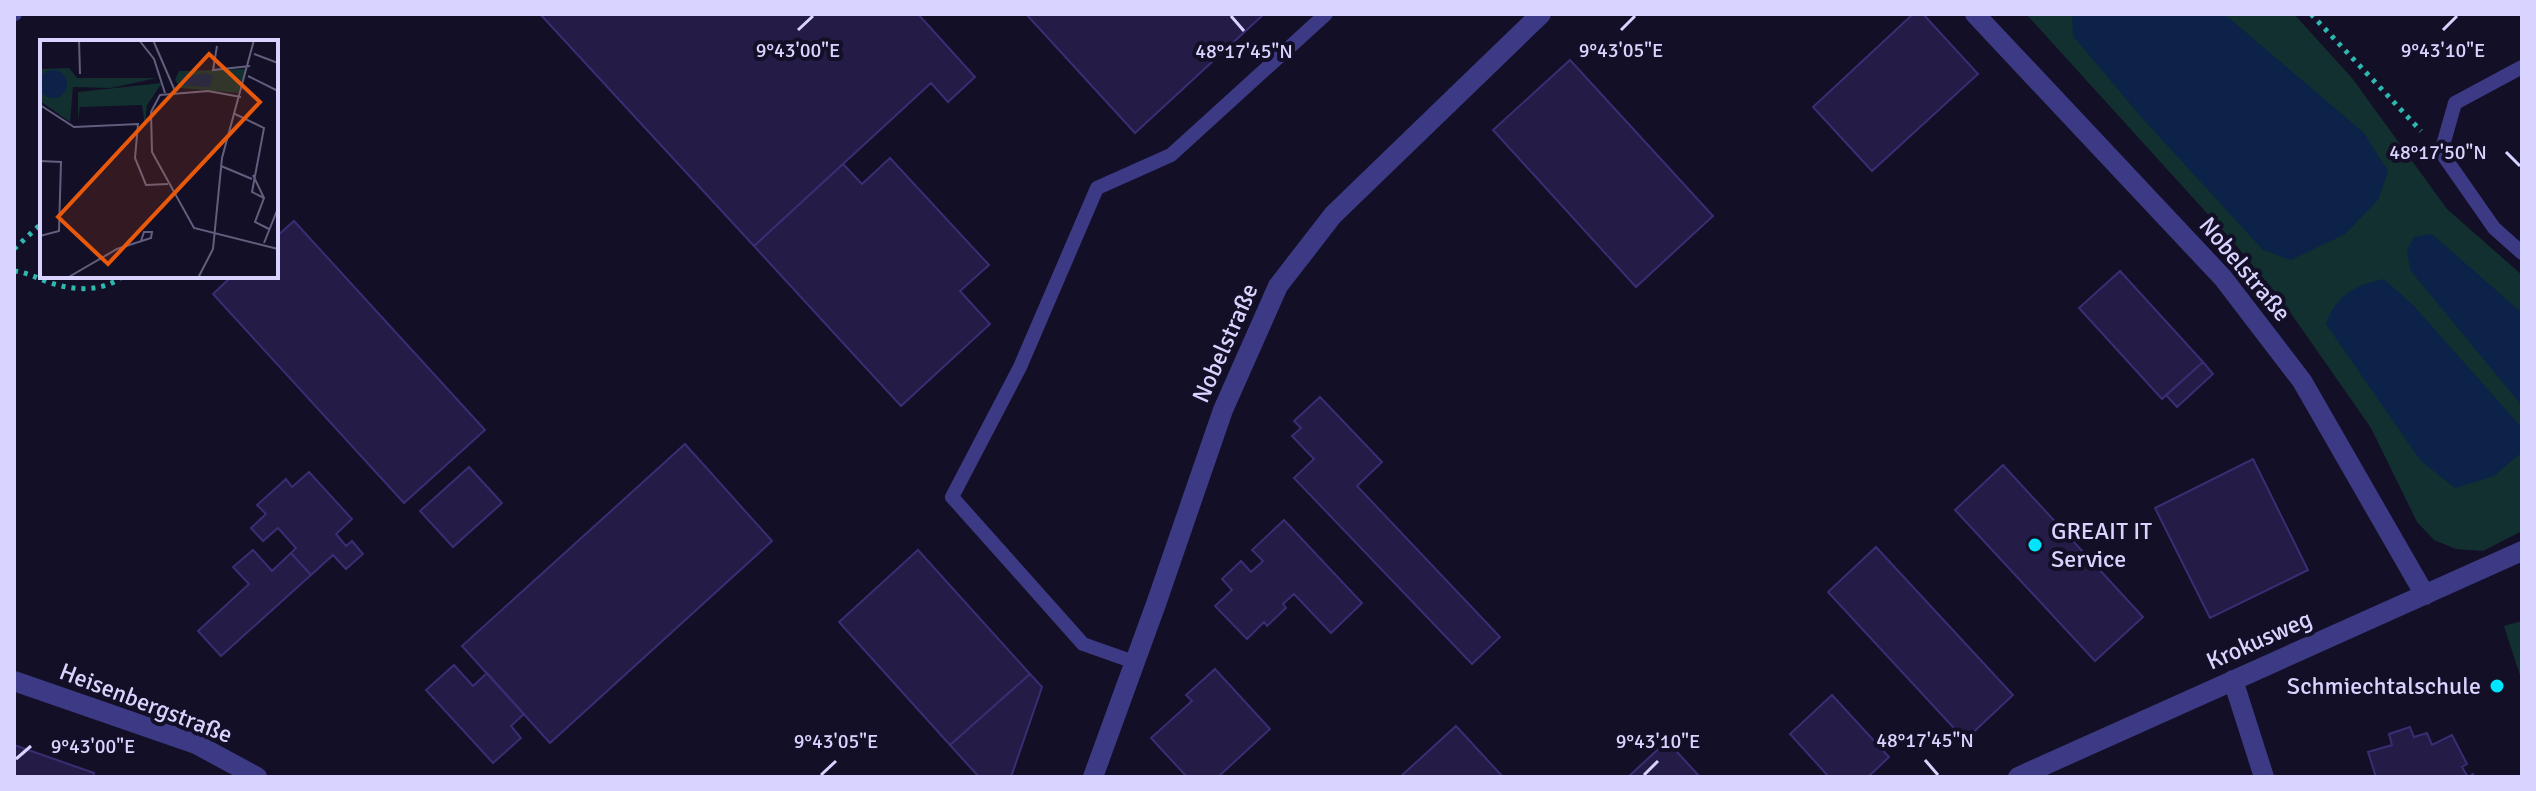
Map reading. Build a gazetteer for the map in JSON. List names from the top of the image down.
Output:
{
  "streets": {
    "street": ["Nobelstraße", "Krokusweg", "Heisenbergstraße"]
  },
  "crossings": [
    ["Nobelstraße", "Krokusweg"]
  ],
  "places": ["GREAIT IT Service", "Schmiechtalschule"],
  "coordinates": [
    "9°43'00\"E",
    "9°43'05\"E",
    "9°43'10\"E",
    "48°17'45\"N",
    "48°17'50\"N"
  ]
}
